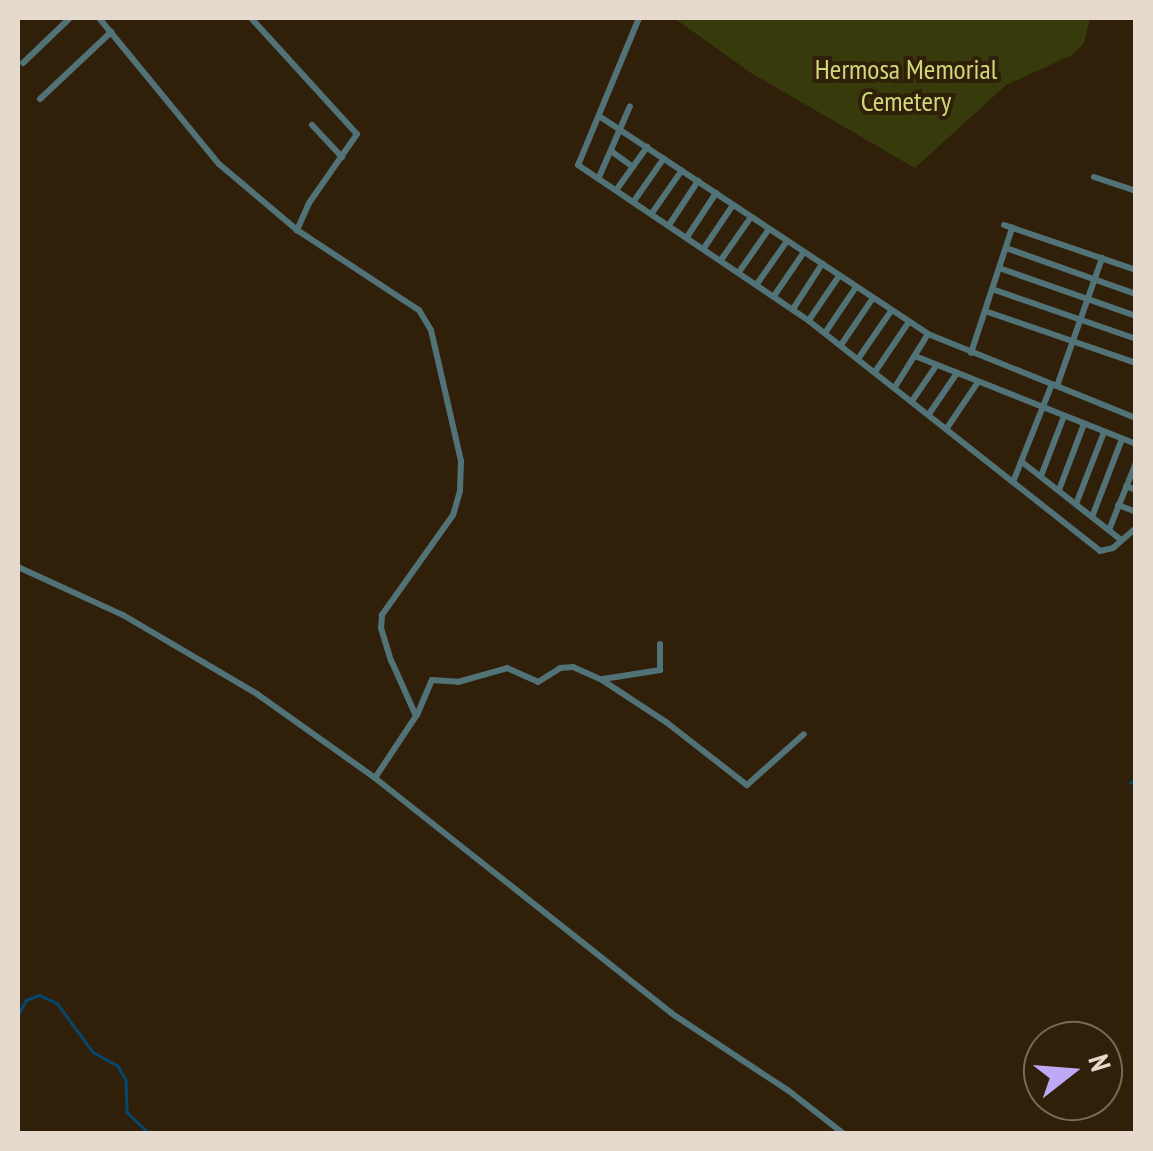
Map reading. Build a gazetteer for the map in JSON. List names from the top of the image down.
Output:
{
  "parks": ["Hermosa Memorial Cemetery"],
  "north": "right"
}
